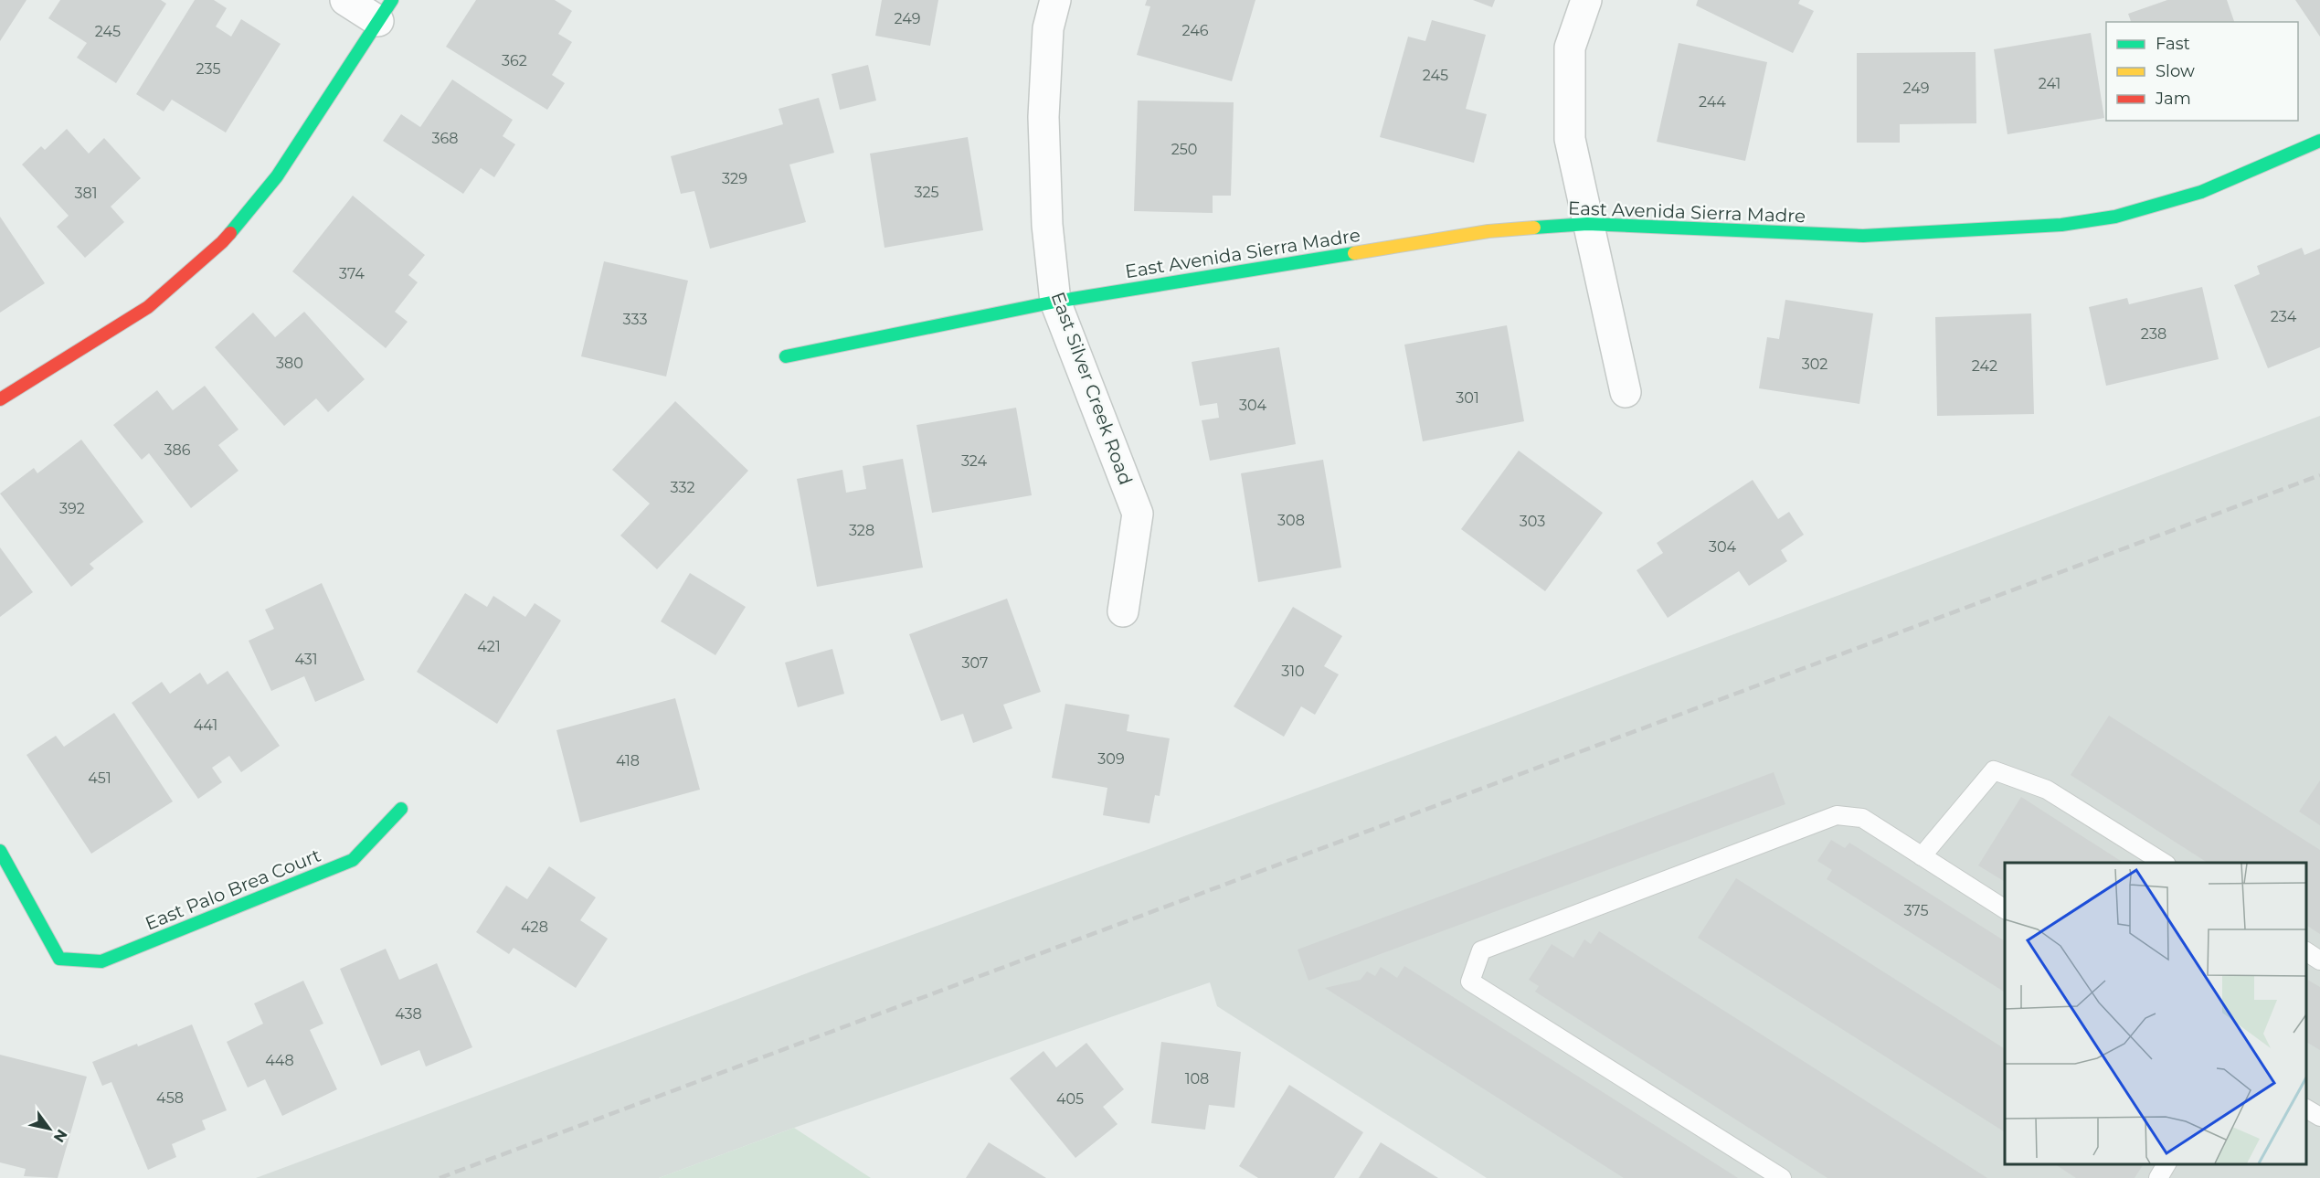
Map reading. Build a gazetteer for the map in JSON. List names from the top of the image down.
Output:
{
  "streets": {
    "street": ["East Avenida Sierra Madre", "East Silver Creek Road", "East Palo Brea Court"]
  },
  "crossings": [
    ["East Avenida Sierra Madre", "East Silver Creek Road"]
  ],
  "house_numbers": [
    "249",
    "246",
    "245",
    "362",
    "235",
    "245",
    "241",
    "249",
    "244",
    "368",
    "250",
    "329",
    "325",
    "381",
    "374",
    "234",
    "333",
    "238",
    "380",
    "302",
    "242",
    "301",
    "304",
    "386",
    "324",
    "332",
    "392",
    "308",
    "303",
    "328",
    "304",
    "421",
    "431",
    "307",
    "310",
    "441",
    "309",
    "418",
    "451",
    "375",
    "428",
    "438",
    "448",
    "108",
    "458",
    "405"
  ],
  "legend": ["Fast", "Slow", "Jam"],
  "north": "bottom right"
}
